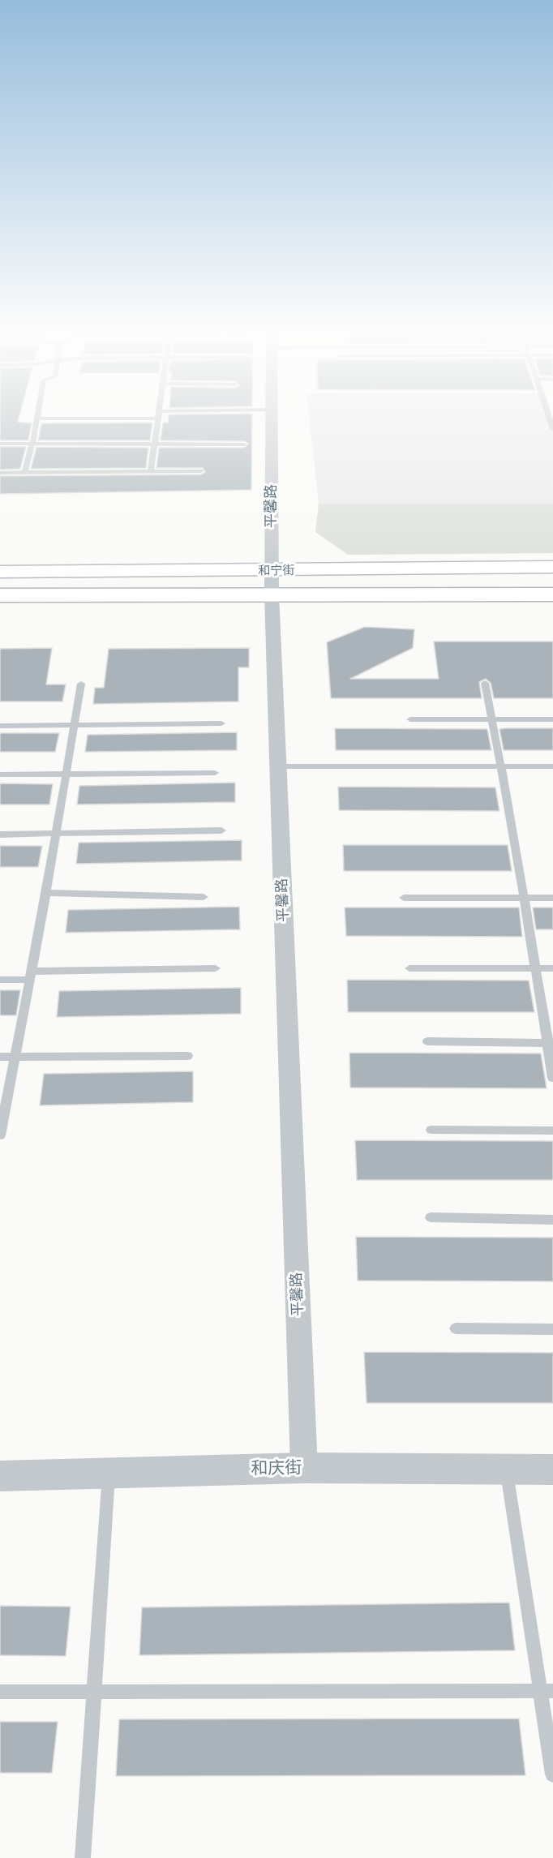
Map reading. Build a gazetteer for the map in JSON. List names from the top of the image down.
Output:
{
  "streets": {
    "main road": ["和宁街"],
    "street": ["平馨路", "和庆街"]
  },
  "crossings": [
    ["平馨路", "和宁街"],
    ["平馨路", "和庆街"]
  ]
}
